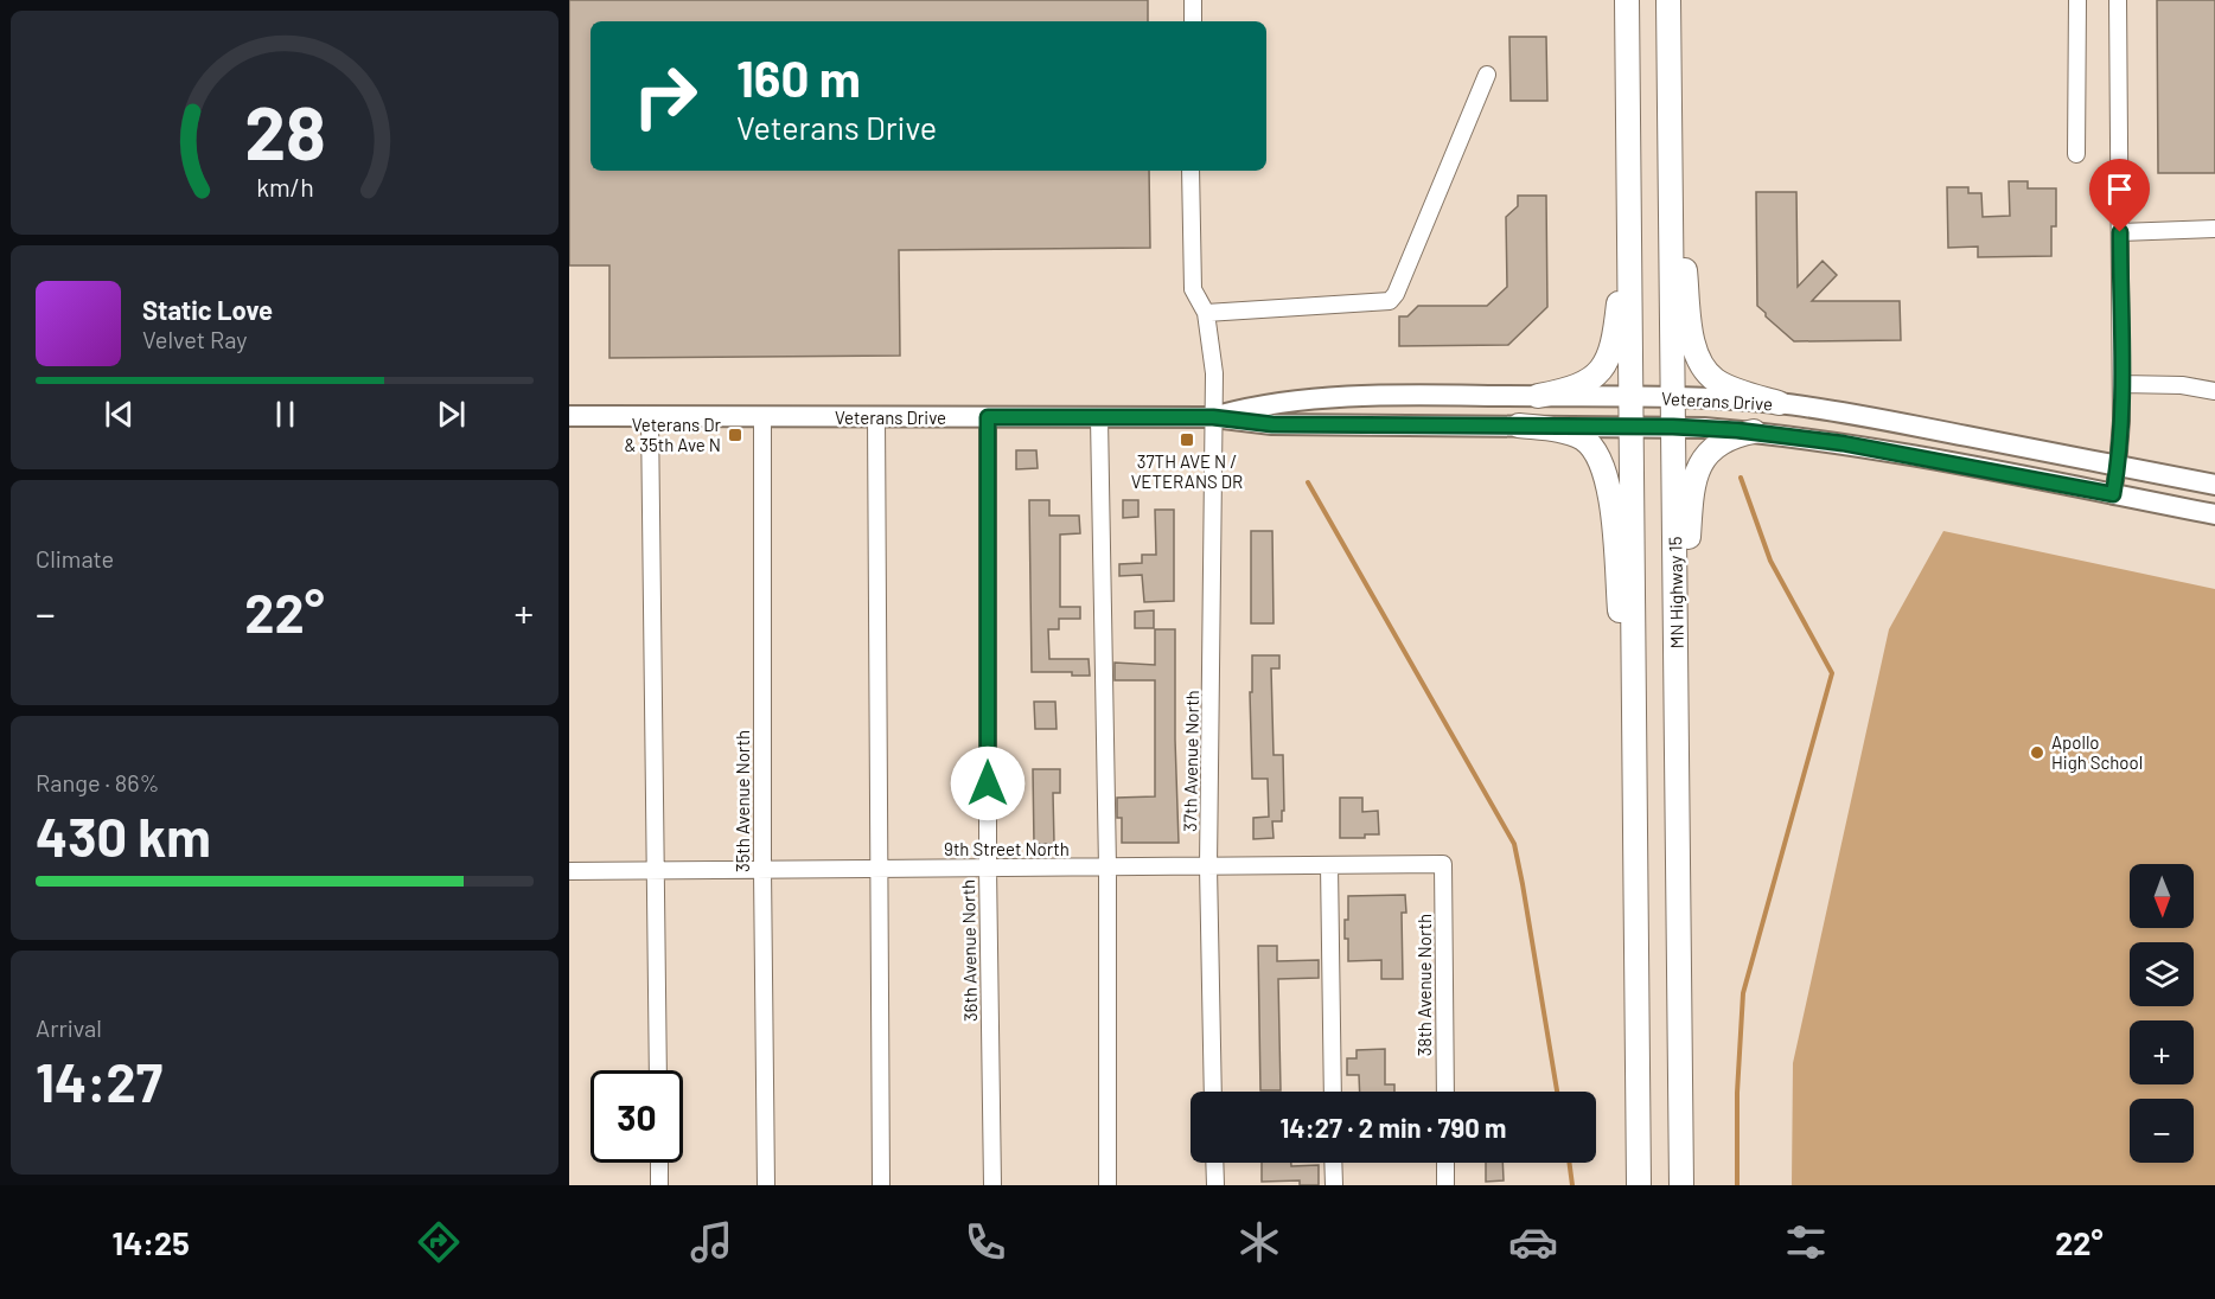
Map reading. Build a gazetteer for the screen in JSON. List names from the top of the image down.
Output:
{
  "streets": {
    "highway": ["MN Highway 15"],
    "main road": ["Veterans Drive"],
    "street": [
      "37th Avenue North",
      "35th Avenue North",
      "9th Street North",
      "36th Avenue North",
      "38th Avenue North"
    ]
  },
  "crossings": [
    ["Veterans Drive", "MN Highway 15"],
    ["Veterans Drive", "37th Avenue North"],
    ["Veterans Drive", "35th Avenue North"],
    ["Veterans Drive", "36th Avenue North"],
    ["37th Avenue North", "9th Street North"],
    ["35th Avenue North", "9th Street North"],
    ["9th Street North", "36th Avenue North"],
    ["9th Street North", "38th Avenue North"]
  ],
  "places": {
    "transit": ["Veterans Dr & 35th Ave N", "37TH AVE N / VETERANS DR"],
    "other": ["Apollo High School"]
  },
  "north": "bottom",
  "page": {
    "turn": ["160 m", "Veterans Drive"],
    "song": ["Static Love", "Velvet Ray"],
    "tile": [
      "Climate",
      ["Range · 86%", "430 km"],
      ["Arrival", "14:27"]
    ],
    "heat": ["−", "22°", "+"],
    "map_buttons": ["+", "−"],
    "limit": "30",
    "trip": "14:27 · 2 min · 790 m",
    "tabs": ["14:25", "22°"],
    "gauge": ["28", "km/h"]
  }
}
